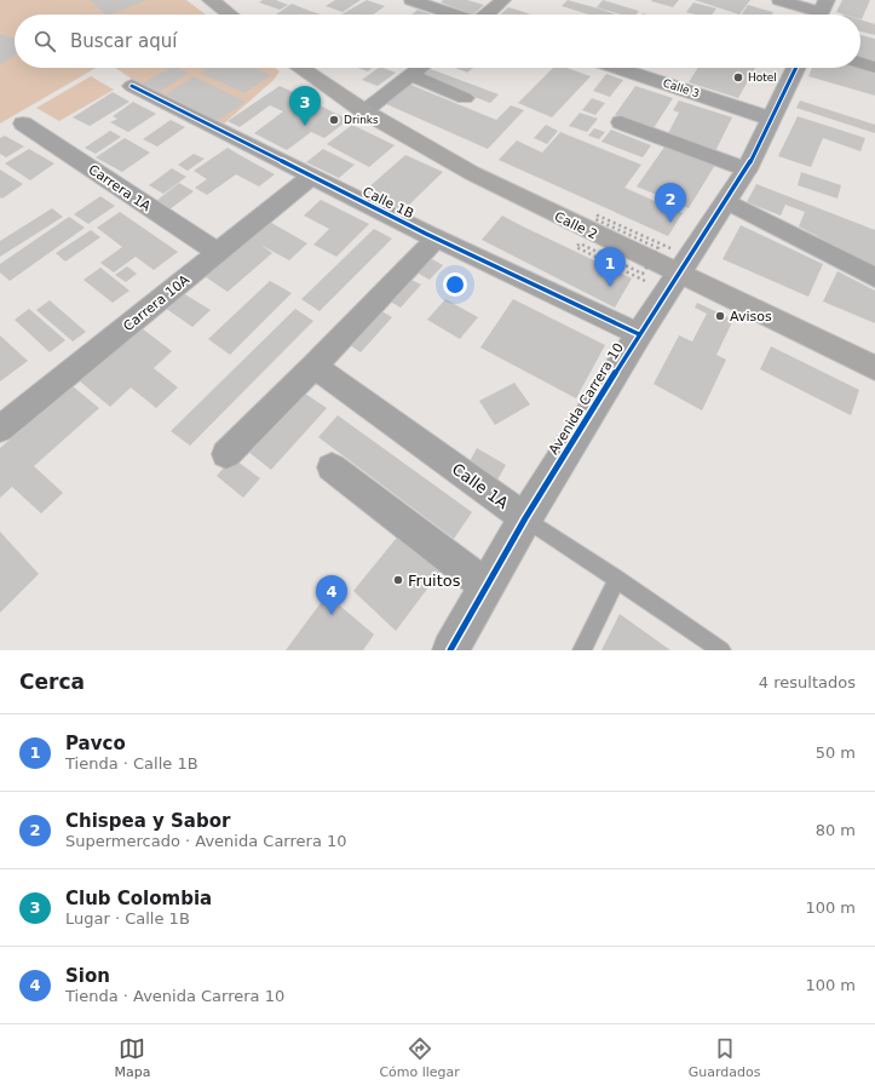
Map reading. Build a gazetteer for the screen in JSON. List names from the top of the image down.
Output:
{
  "streets": {
    "main road": ["Calle 2"],
    "street": [
      "Calle 3",
      "Carrera 1A",
      "Calle 1B",
      "Carrera 10A",
      "Avenida Carrera 10",
      "Calle 1A"
    ]
  },
  "crossings": [
    ["Calle 3", "Avenida Carrera 10"],
    ["Carrera 1A", "Carrera 10A"],
    ["Calle 1B", "Carrera 10A"],
    ["Calle 1B", "Avenida Carrera 10"],
    ["Calle 2", "Avenida Carrera 10"],
    ["Avenida Carrera 10", "Calle 1A"]
  ],
  "places": [
    "Hotel",
    "Drinks",
    "Avisos",
    "Fruitos"
  ],
  "page": {
    "search": "Buscar aquí",
    "pins": [
      "3",
      "2",
      "1",
      "4"
    ],
    "heading": ["Cerca", "4 resultados"],
    "list": [
      {
        "mark": "1",
        "name": "Pavco",
        "note": "Tienda · Calle 1B",
        "value": "50 m"
      },
      {
        "mark": "2",
        "name": "Chispea y Sabor",
        "note": "Supermercado · Avenida Carrera 10",
        "value": "80 m"
      },
      {
        "mark": "3",
        "name": "Club Colombia",
        "note": "Lugar · Calle 1B",
        "value": "100 m"
      },
      {
        "mark": "4",
        "name": "Sion",
        "note": "Tienda · Avenida Carrera 10",
        "value": "100 m"
      }
    ],
    "nav": ["Mapa", "Cómo llegar", "Guardados"]
  }
}
